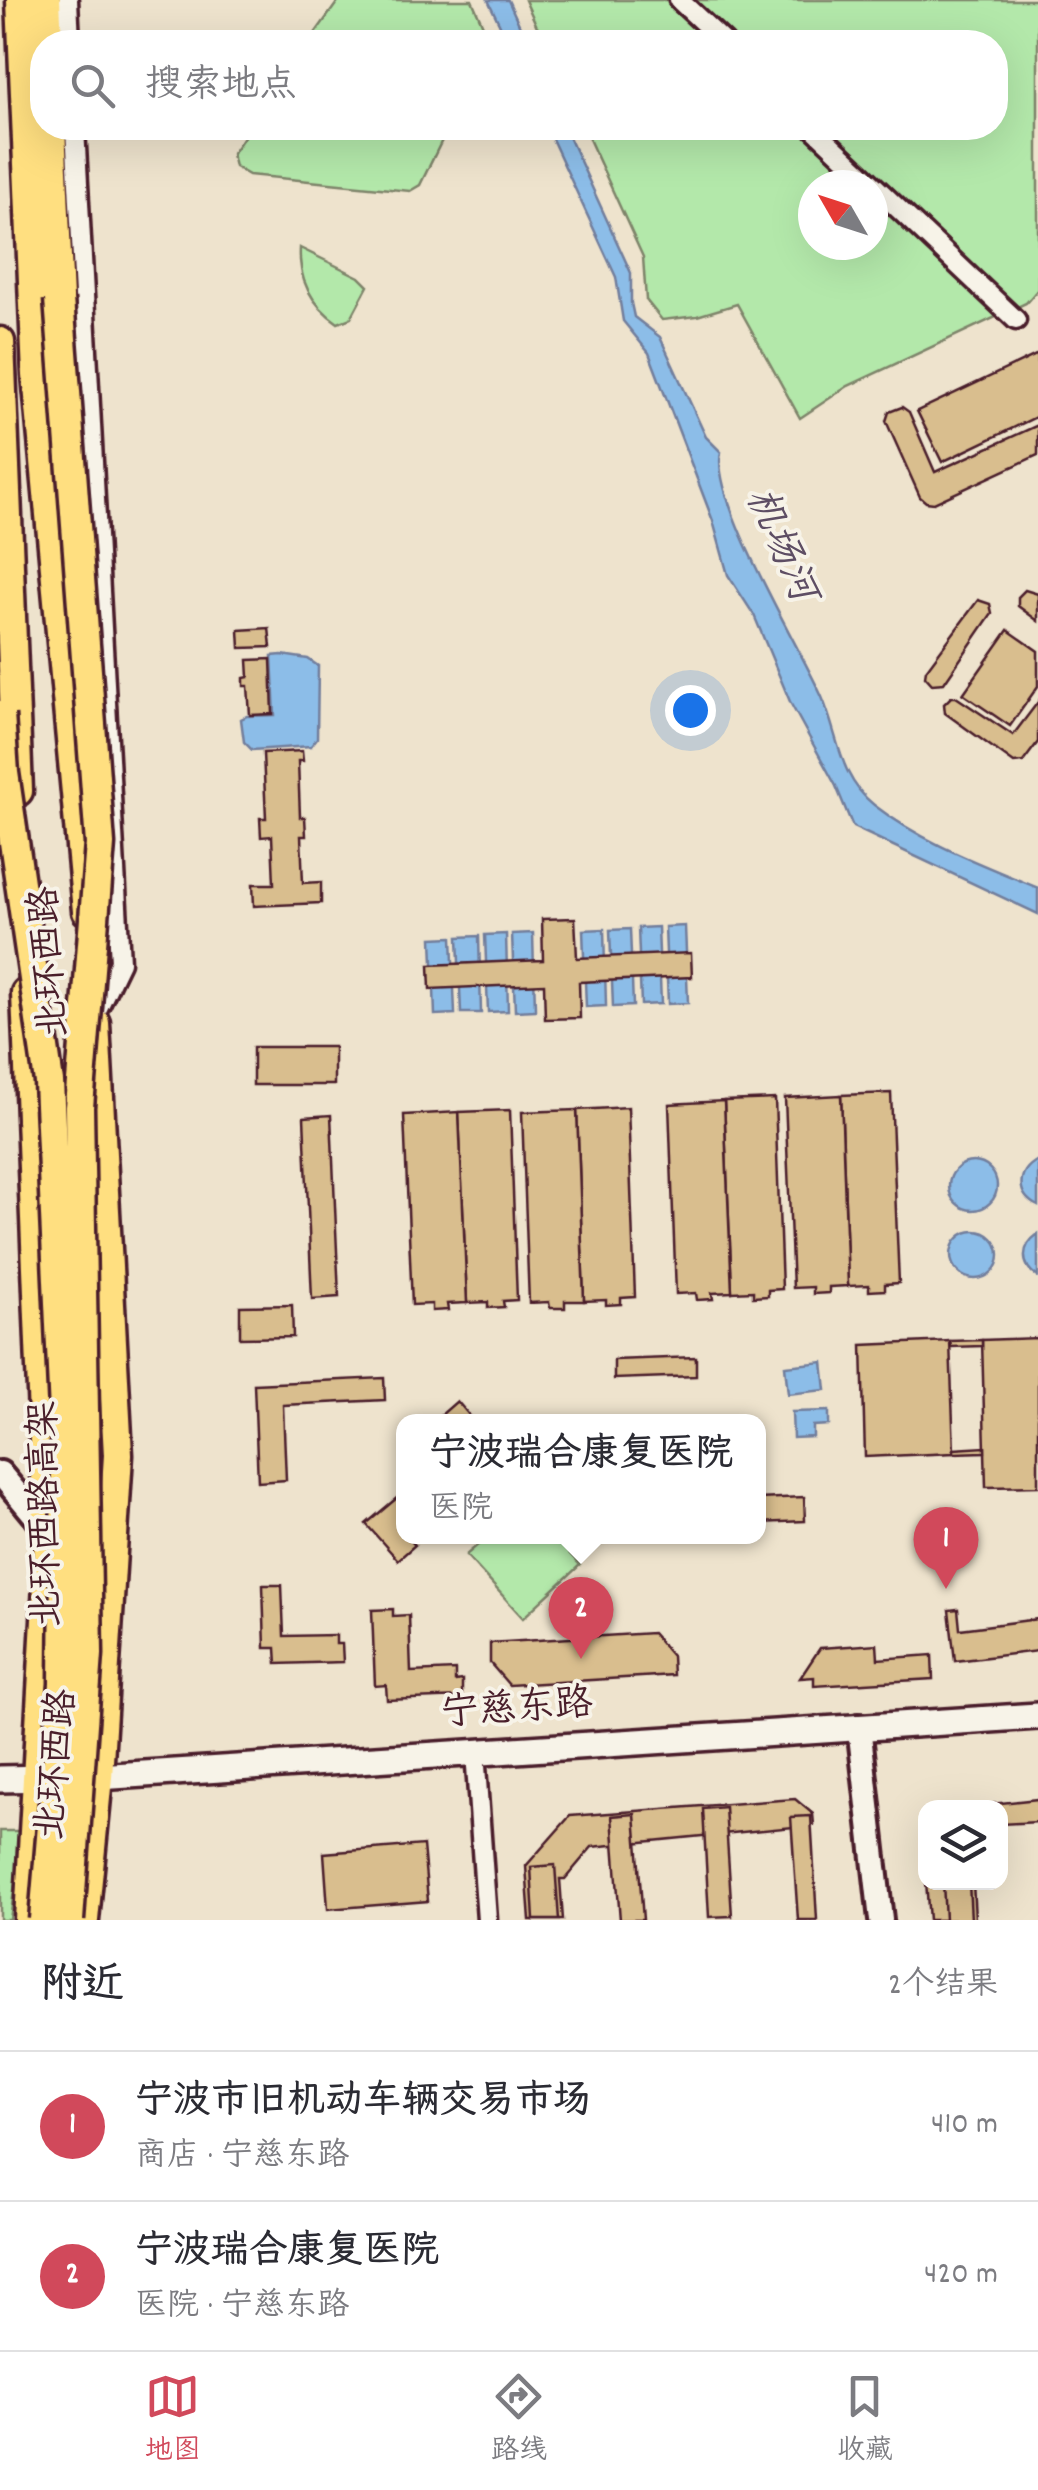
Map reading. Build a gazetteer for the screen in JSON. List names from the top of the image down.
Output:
{
  "streets": {
    "main road": ["北环西路", "北环西路高架", "宁慈东路"]
  },
  "crossings": [
    ["北环西路", "宁慈东路"]
  ],
  "water": ["机场河"],
  "north": "top left",
  "page": {
    "search": "搜索地点",
    "popup": ["宁波瑞合康复医院", "医院"],
    "pins": ["1", "2"],
    "heading": ["附近", "2个结果"],
    "list": [
      {
        "mark": "1",
        "name": "宁波市旧机动车辆交易市场",
        "note": "商店 · 宁慈东路",
        "value": "410 m"
      },
      {
        "mark": "2",
        "name": "宁波瑞合康复医院",
        "note": "医院 · 宁慈东路",
        "value": "420 m"
      }
    ],
    "nav": ["地图", "路线", "收藏"]
  }
}
